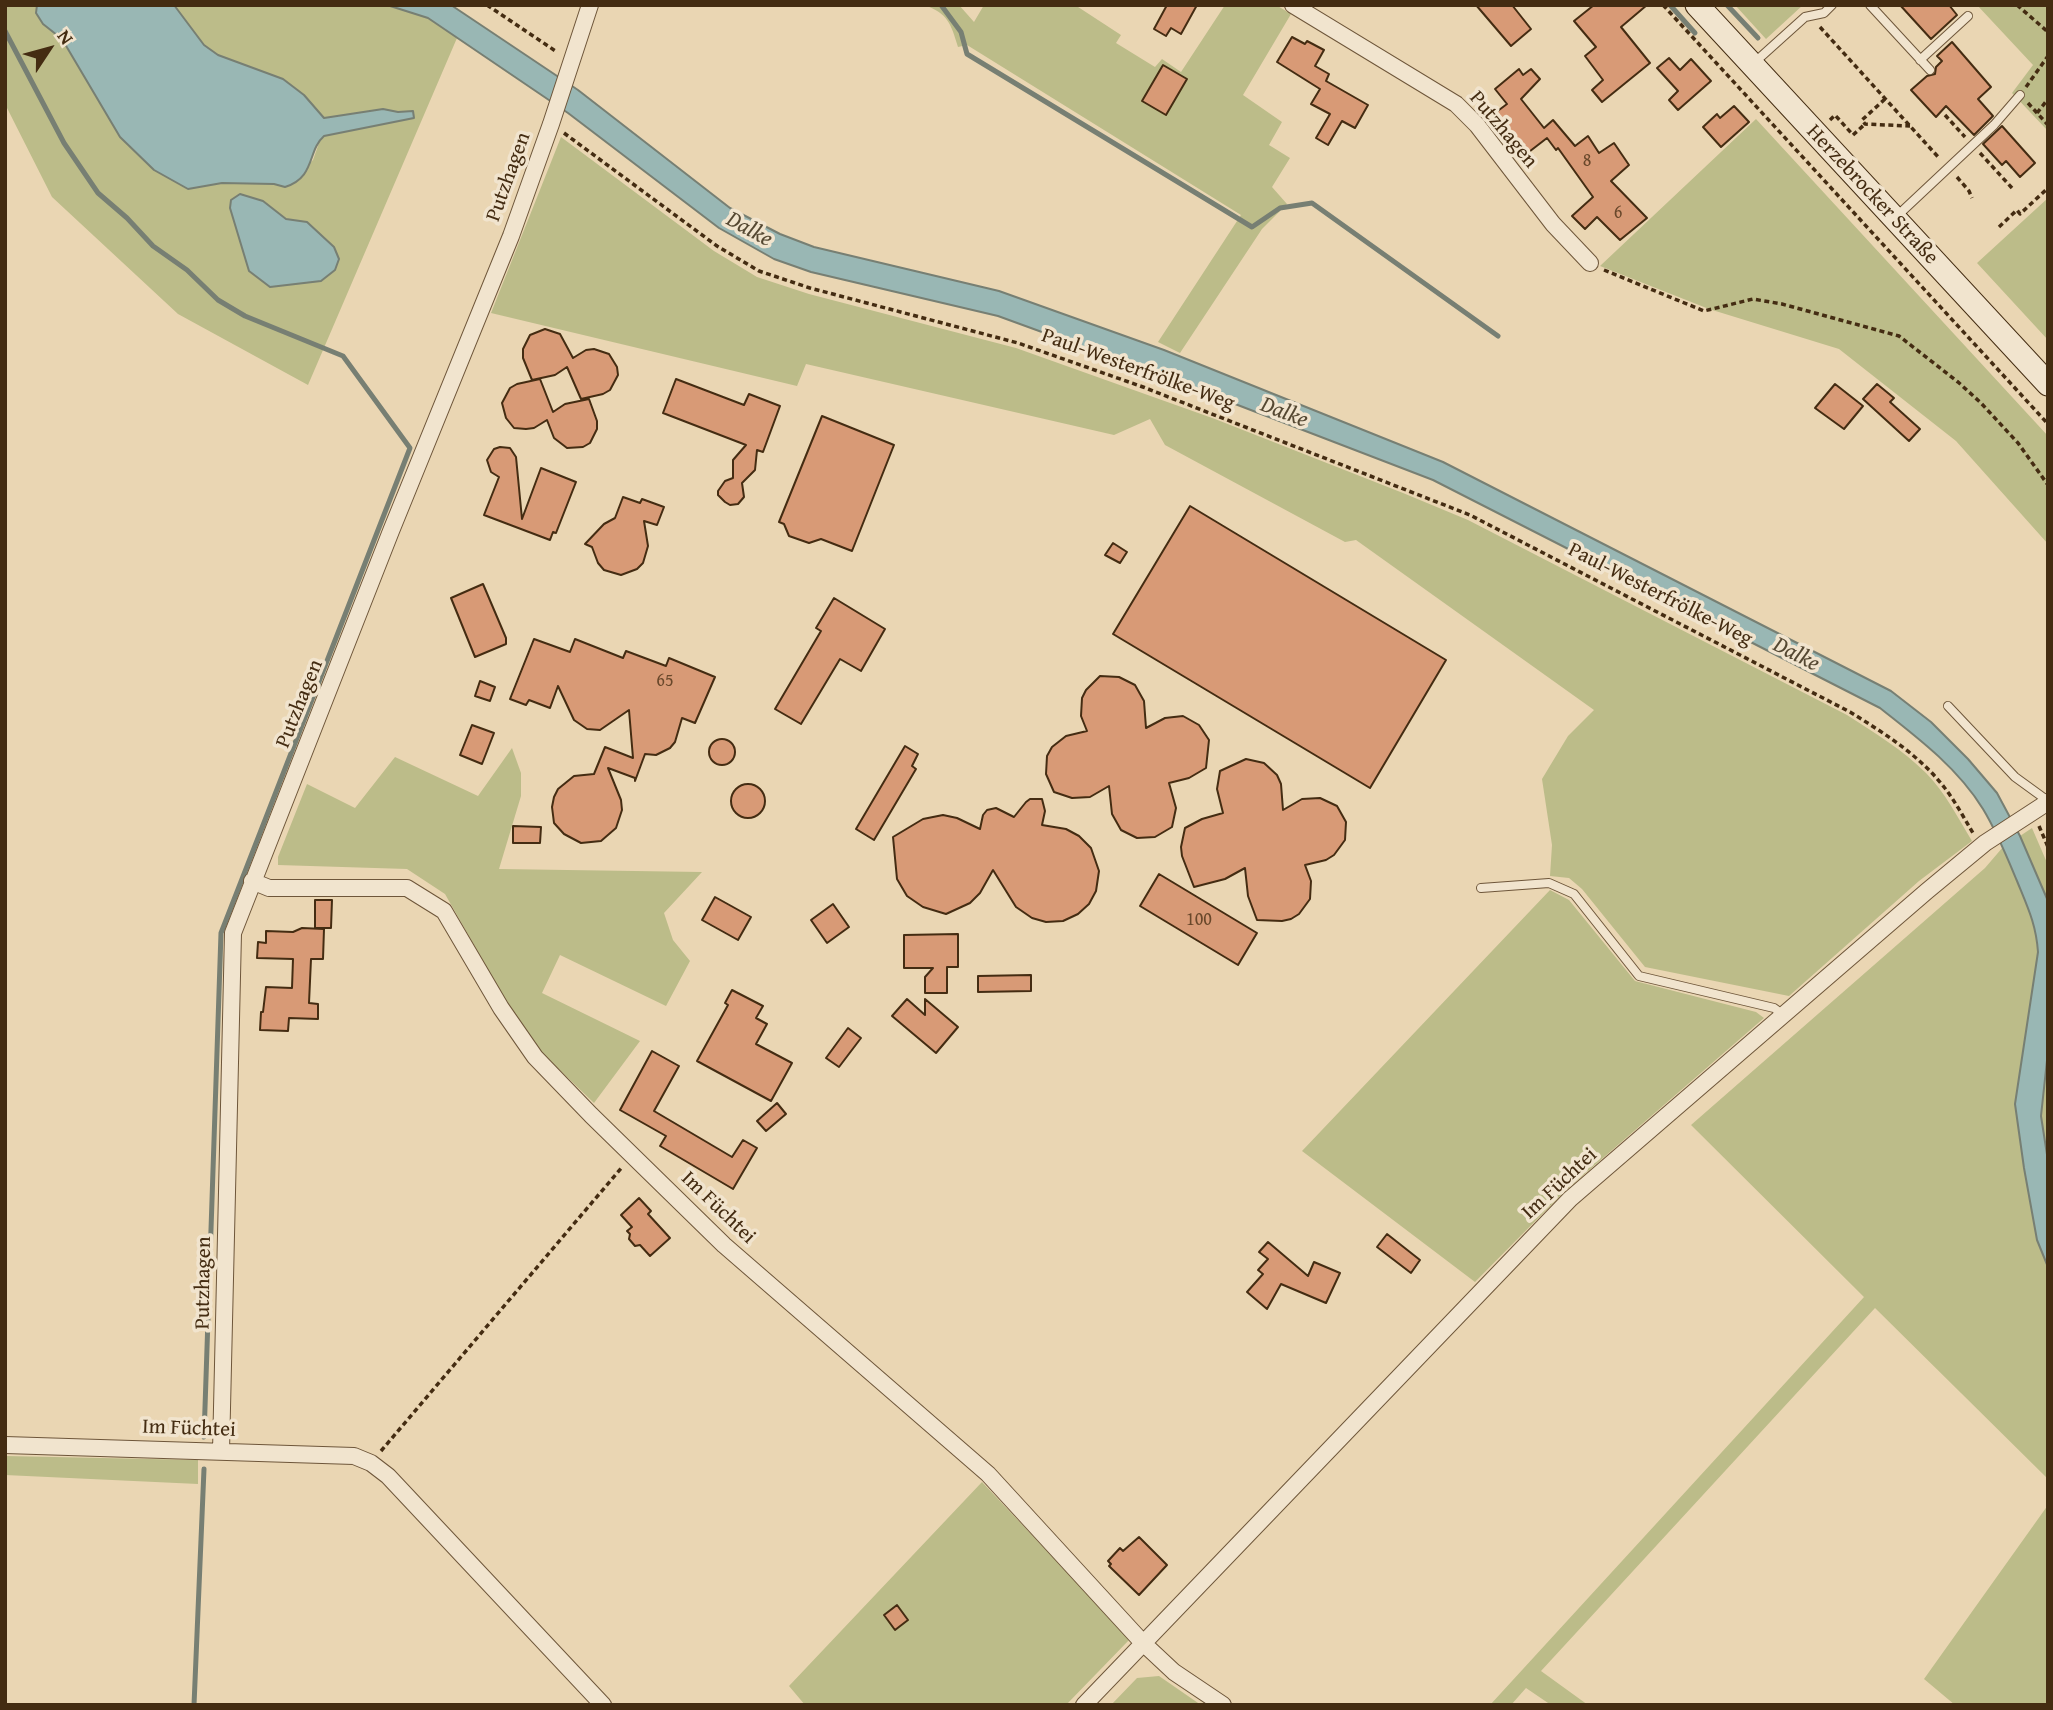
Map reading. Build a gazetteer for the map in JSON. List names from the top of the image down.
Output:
{
  "streets": {
    "main road": ["Herzebrocker Straße"],
    "street": ["Putzhagen", "Im Füchtei"],
    "path": ["Paul-Westerfrölke-Weg"]
  },
  "crossings": [
    ["Putzhagen", "Paul-Westerfrölke-Weg"],
    ["Putzhagen", "Im Füchtei"],
    ["Paul-Westerfrölke-Weg", "Im Füchtei"]
  ],
  "water": ["Dalke"],
  "house_numbers": [
    "8",
    "6",
    "65",
    "100"
  ],
  "north": "top right"
}
